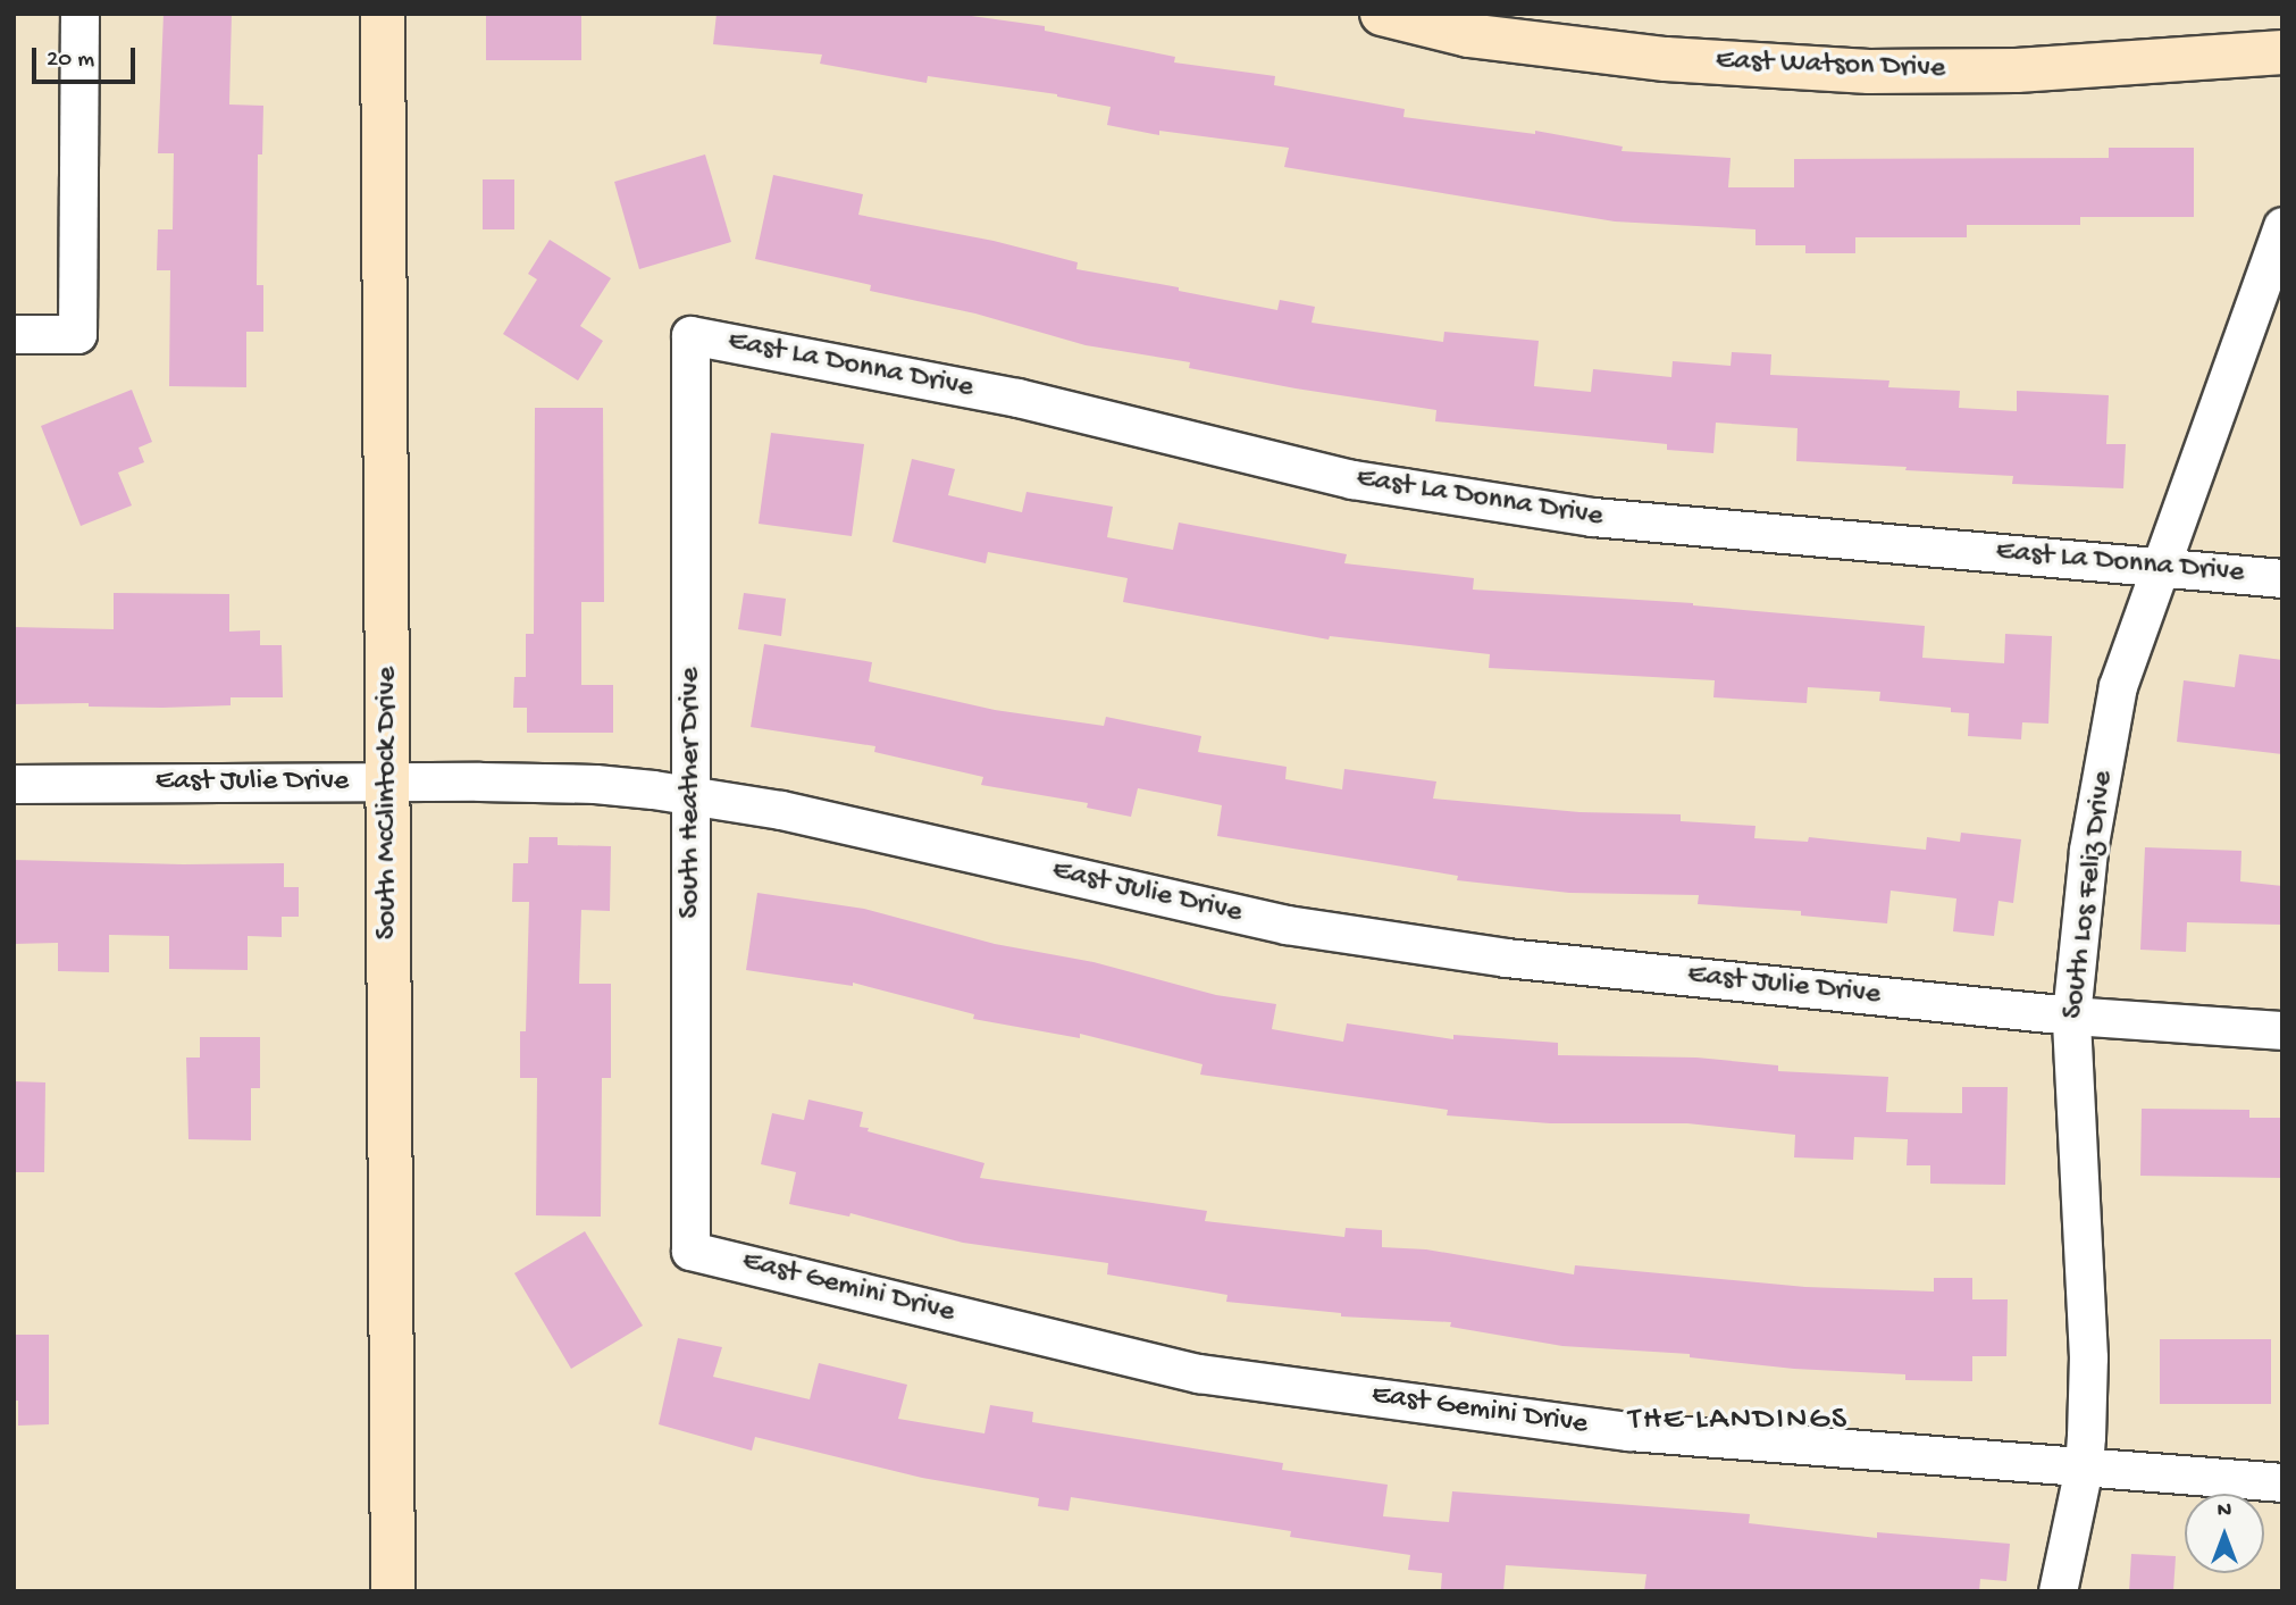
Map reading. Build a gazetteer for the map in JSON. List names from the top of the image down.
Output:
{
  "streets": {
    "main road": ["East Watson Drive", "South McClintock Drive"],
    "street": [
      "East La Donna Drive",
      "East Julie Drive",
      "South Heather Drive",
      "South Los Feliz Drive",
      "East Gemini Drive"
    ]
  },
  "crossings": [
    ["East La Donna Drive", "South Heather Drive"],
    ["East La Donna Drive", "South Los Feliz Drive"],
    ["East Julie Drive", "South Heather Drive"],
    ["East Julie Drive", "South McClintock Drive"],
    ["East Julie Drive", "South Los Feliz Drive"],
    ["South Heather Drive", "East Gemini Drive"],
    ["South Los Feliz Drive", "East Gemini Drive"]
  ],
  "districts": ["THE LANDINGS"],
  "scale_bar": "20 m",
  "north": "top"
}
